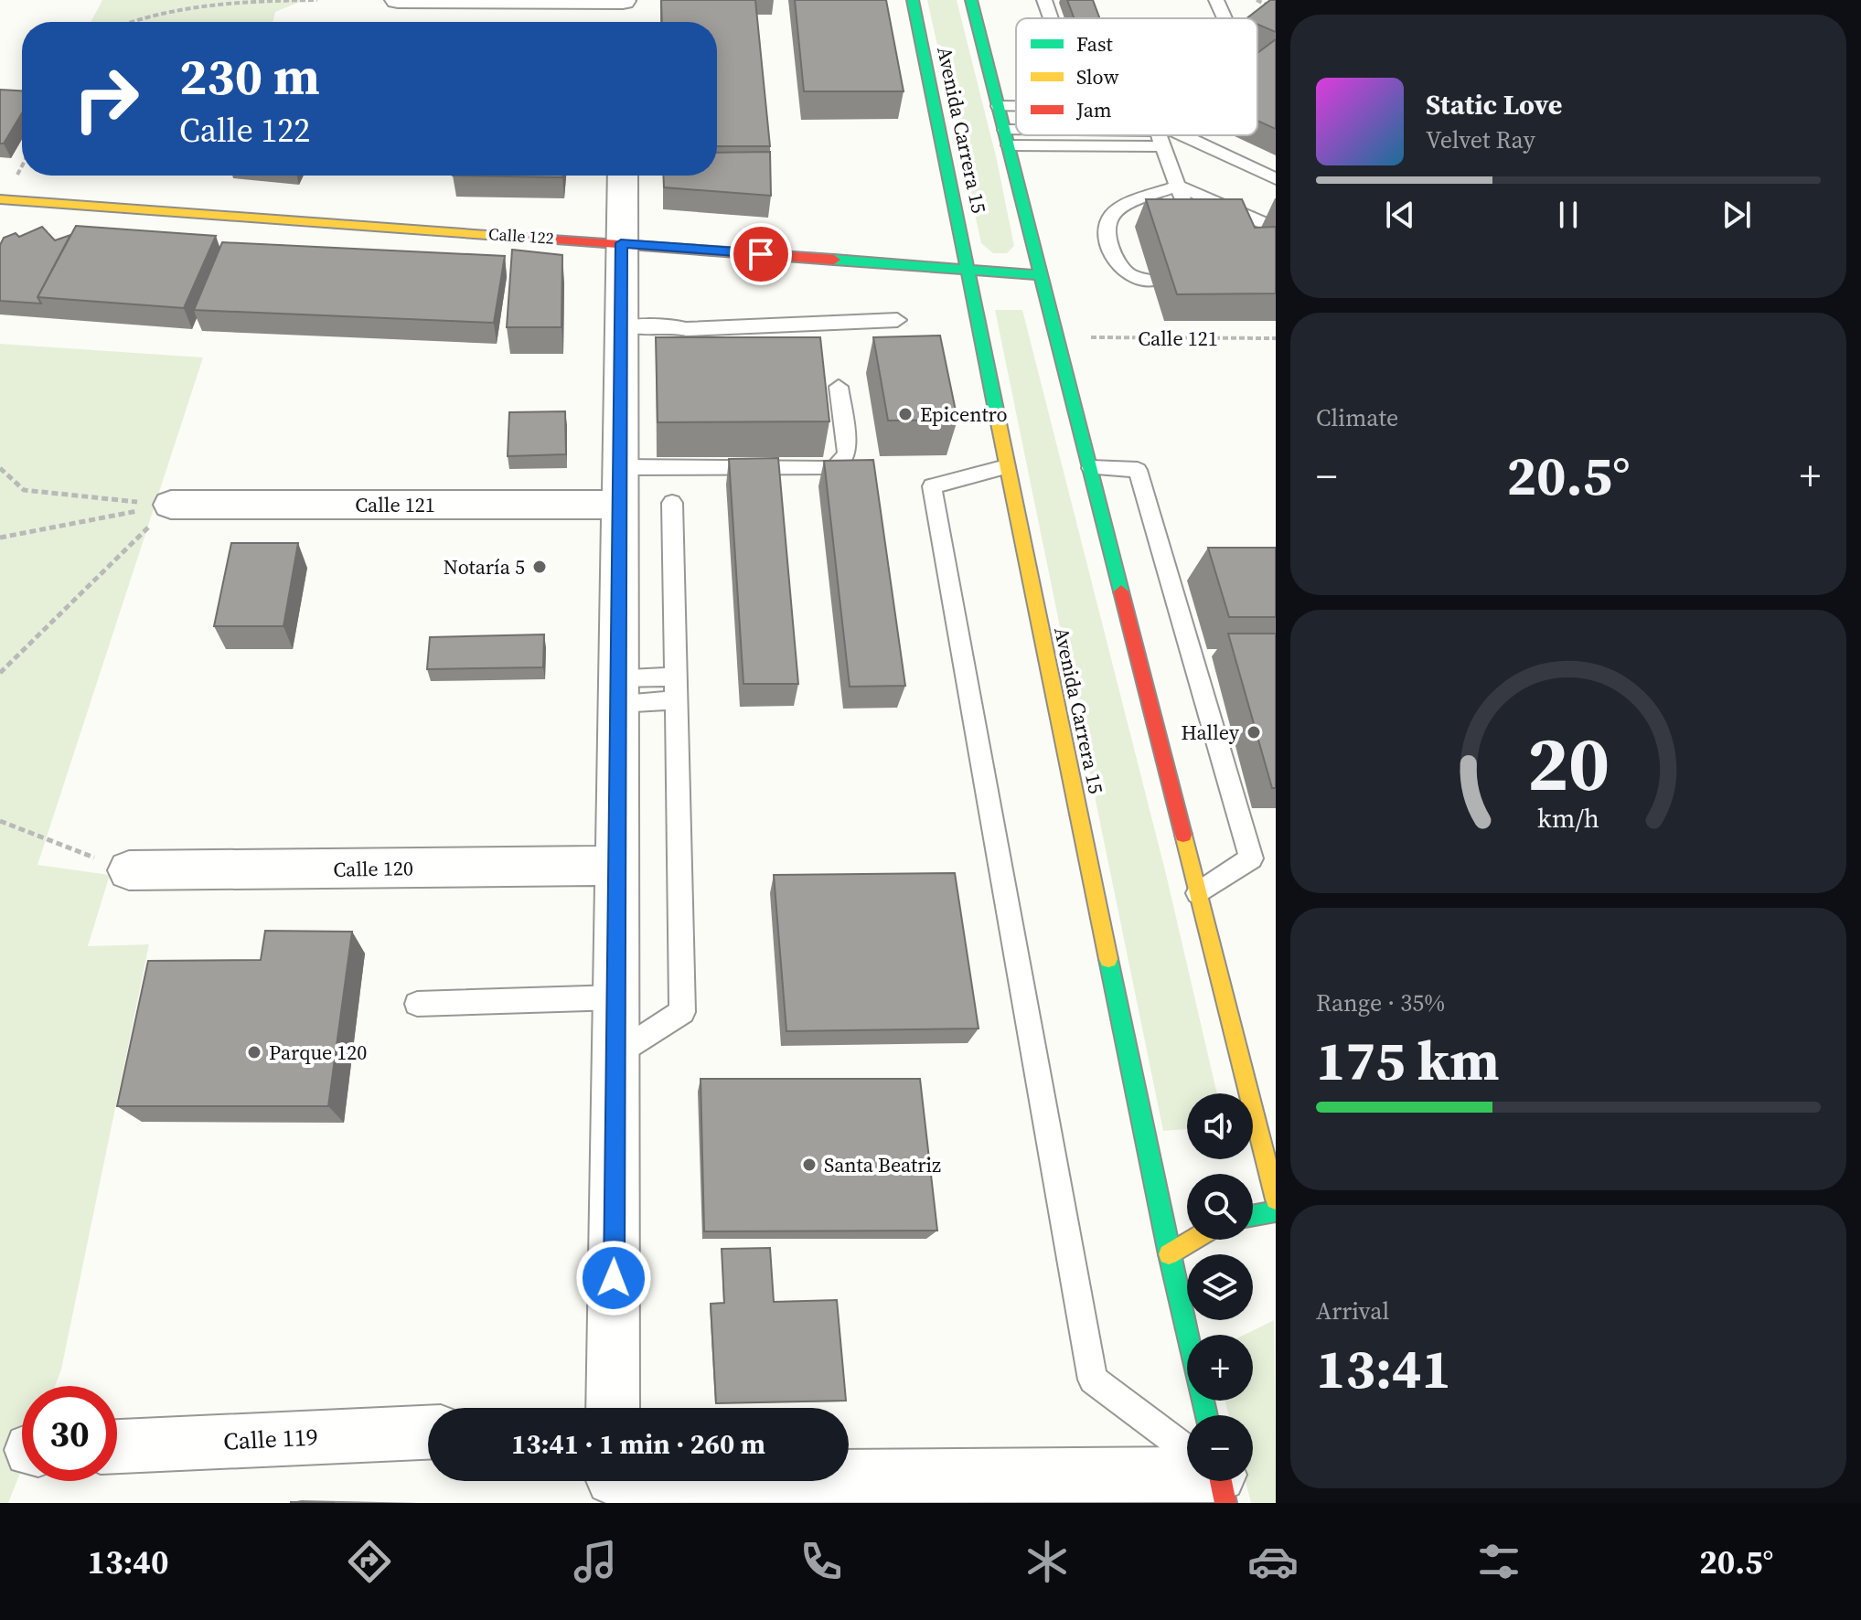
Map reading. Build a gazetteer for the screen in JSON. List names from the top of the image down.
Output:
{
  "streets": {
    "main road": ["Avenida Carrera 15", "Calle 122"],
    "street": ["Calle 121", "Calle 120", "Calle 119"]
  },
  "crossings": [
    ["Avenida Carrera 15", "Calle 122"]
  ],
  "places": [
    "Epicentro",
    "Notaría 5",
    "Halley",
    "Parque 120",
    "Santa Beatriz"
  ],
  "legend": ["Fast", "Slow", "Jam"],
  "page": {
    "turn": ["230 m", "Calle 122"],
    "song": ["Static Love", "Velvet Ray"],
    "tile": [
      "Climate",
      ["Range · 35%", "175 km"],
      ["Arrival", "13:41"]
    ],
    "heat": ["−", "20.5°", "+"],
    "map_buttons": ["+", "−"],
    "limit": "30",
    "trip": "13:41 · 1 min · 260 m",
    "tabs": ["13:40", "20.5°"],
    "gauge": ["20", "km/h"]
  }
}
